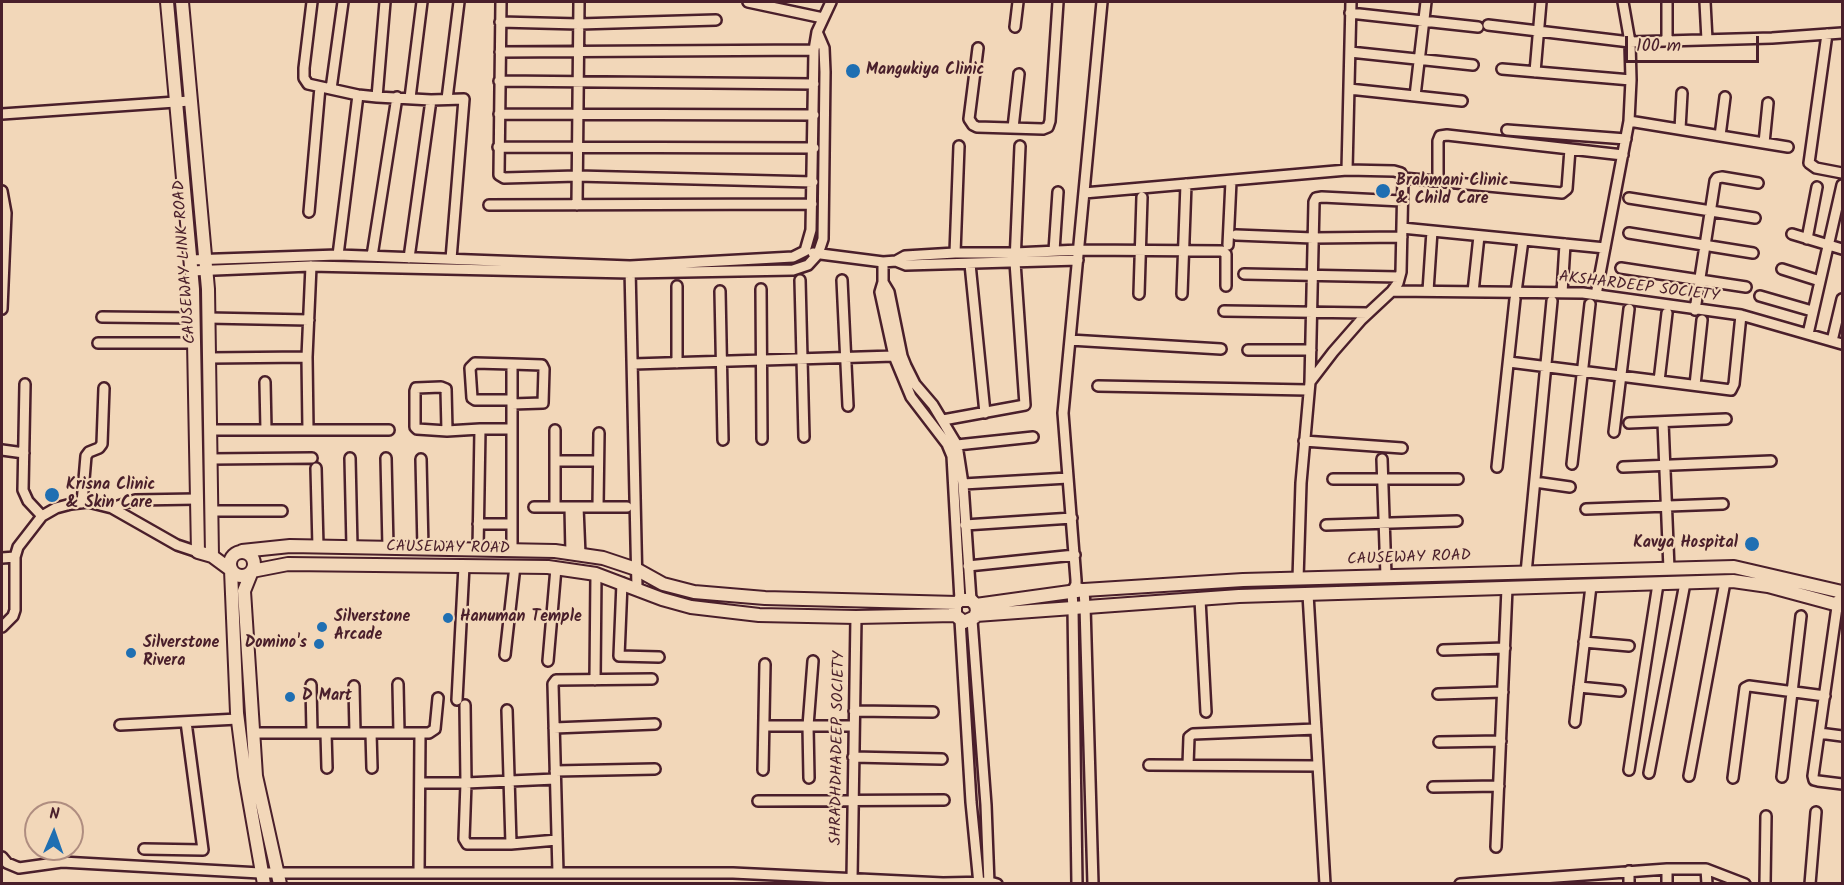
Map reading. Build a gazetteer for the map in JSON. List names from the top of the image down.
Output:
{
  "streets": {
    "main road": ["CAUSEWAY LINK ROAD", "CAUSEWAY ROAD"],
    "street": ["AKSHARDEEP SOCIETY", "SHRADHDHADEEP SOCIETY"]
  },
  "crossings": [
    ["CAUSEWAY LINK ROAD", "CAUSEWAY ROAD"],
    ["CAUSEWAY ROAD", "SHRADHDHADEEP SOCIETY"]
  ],
  "places": [
    "Mangukiya Clinic",
    "Brahmani Clinic & Child Care",
    "Krisna Clinic & Skin Care",
    "Kavya Hospital",
    "Hanuman Temple",
    "Silverstone Arcade",
    "Domino's",
    "Silverstone Rivera",
    "D Mart"
  ],
  "scale_bar": "100 m",
  "north": "top"
}
